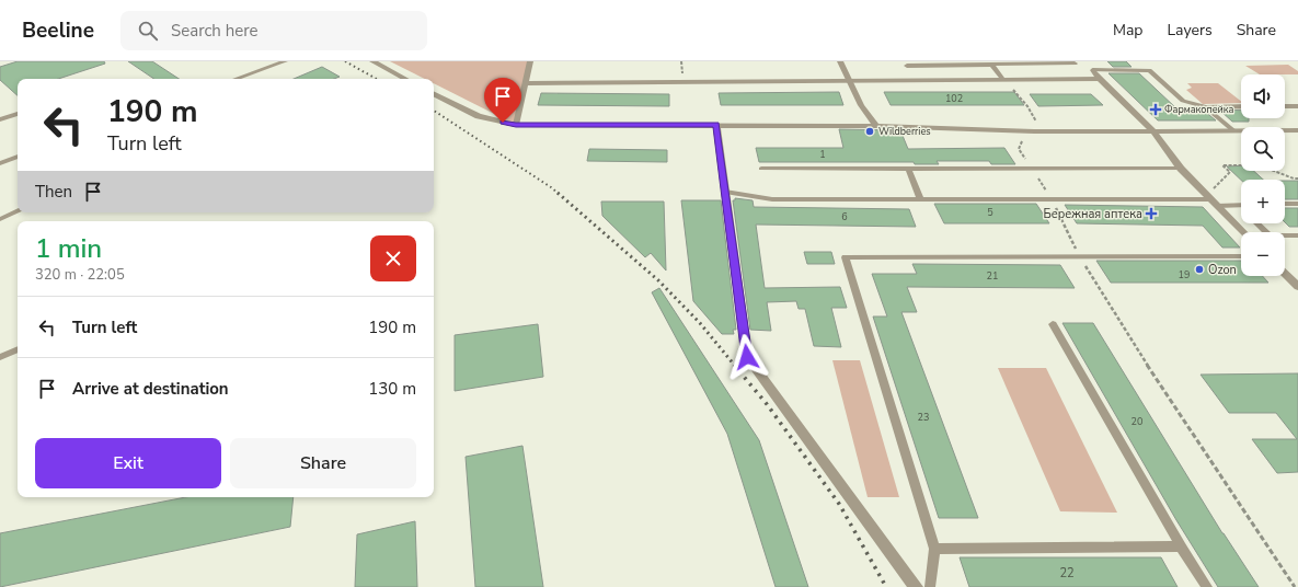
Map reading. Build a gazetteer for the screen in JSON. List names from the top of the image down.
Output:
{
  "places": {
    "health": ["Фармакопейка", "Бережная аптека"],
    "other": ["Wildberries", "Ozon"]
  },
  "house_numbers": [
    "102",
    "1",
    "5",
    "6",
    "19",
    "21",
    "23",
    "20",
    "22"
  ],
  "page": {
    "header": "Beeline",
    "search": "Search here",
    "nav": ["Map", "Layers", "Share"],
    "map_buttons": ["+", "−"],
    "turn": ["190 m", "Turn left"],
    "then": "Then",
    "heading": ["1 min", "320 m · 22:05"],
    "list": [
      {
        "name": "Turn left",
        "value": "190 m"
      },
      {
        "name": "Arrive at destination",
        "value": "130 m"
      }
    ],
    "buttons": ["Exit", "Share"]
  }
}
